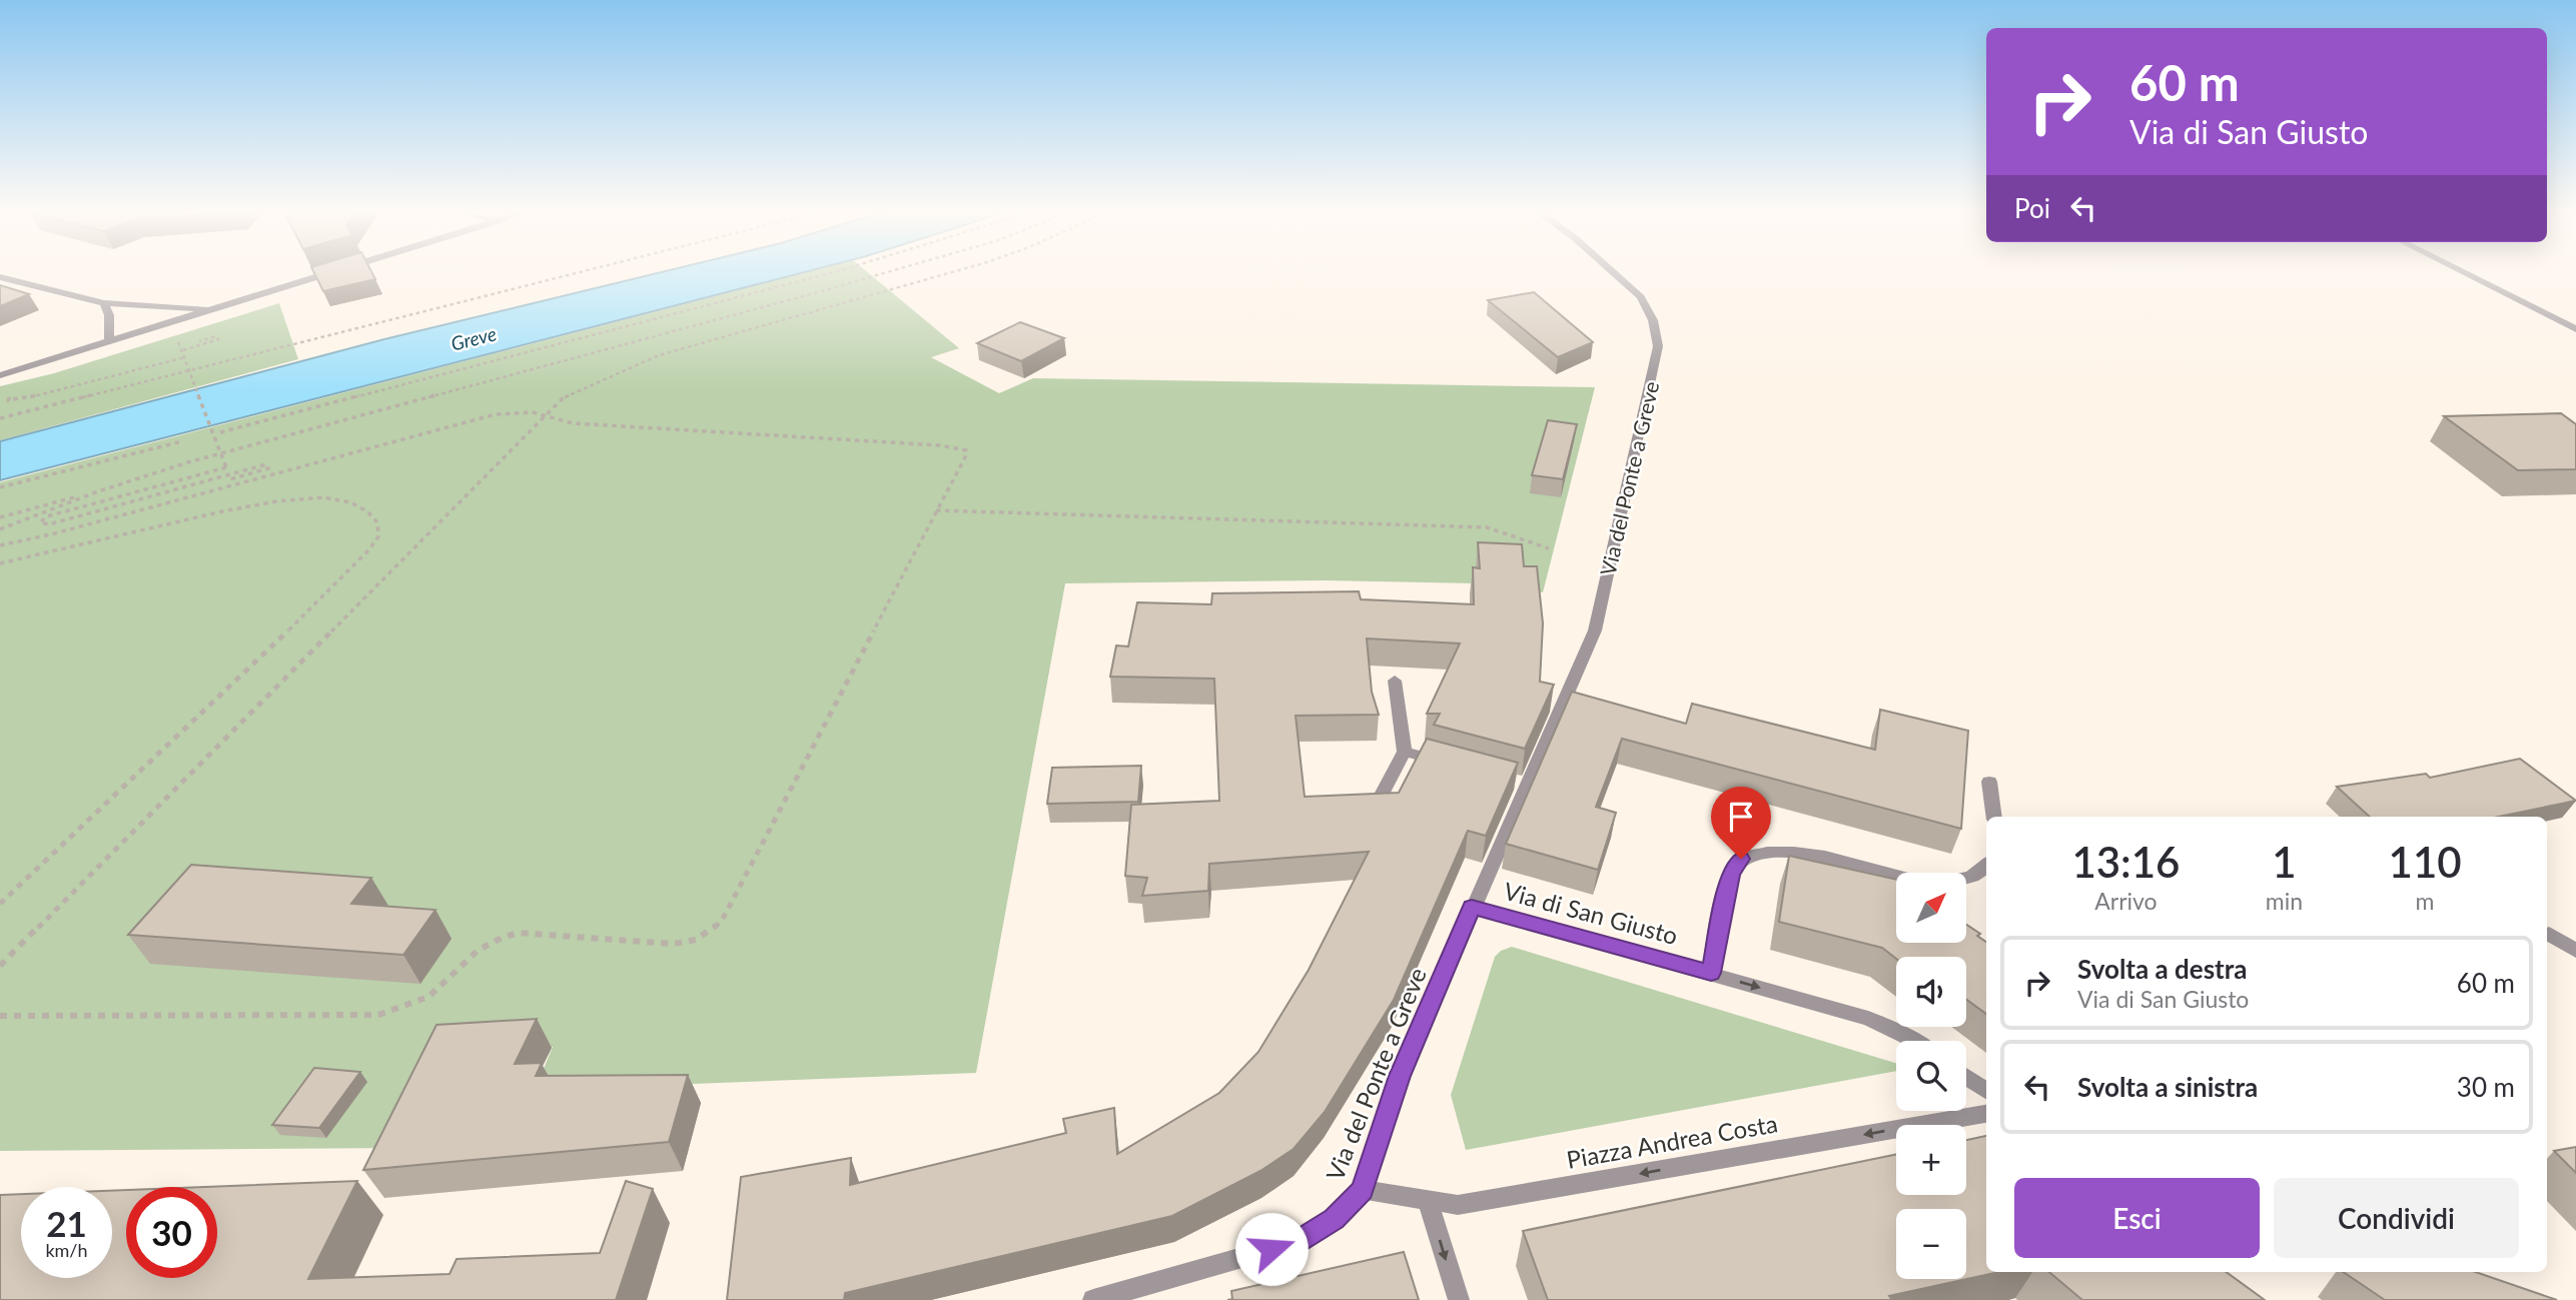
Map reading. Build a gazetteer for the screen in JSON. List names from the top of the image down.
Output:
{
  "streets": {
    "street": ["Via del Ponte a Greve", "Via di San Giusto", "Piazza Andrea Costa"]
  },
  "crossings": [
    ["Via del Ponte a Greve", "Via di San Giusto"],
    ["Via del Ponte a Greve", "Piazza Andrea Costa"]
  ],
  "one_way": ["Via di San Giusto", "Piazza Andrea Costa"],
  "water": ["Greve"],
  "north": "top right",
  "page": {
    "turn": ["60 m", "Via di San Giusto"],
    "then": "Poi",
    "eta": [
      "13:16",
      "Arrivo",
      "1",
      "min",
      "110",
      "m"
    ],
    "map_buttons": ["+", "−"],
    "list": [
      {
        "name": "Svolta a destra",
        "note": "Via di San Giusto",
        "value": "60 m"
      },
      {
        "name": "Svolta a sinistra",
        "value": "30 m"
      }
    ],
    "buttons": ["Esci", "Condividi"],
    "speed": "21 km/h",
    "limit": "30"
  }
}
